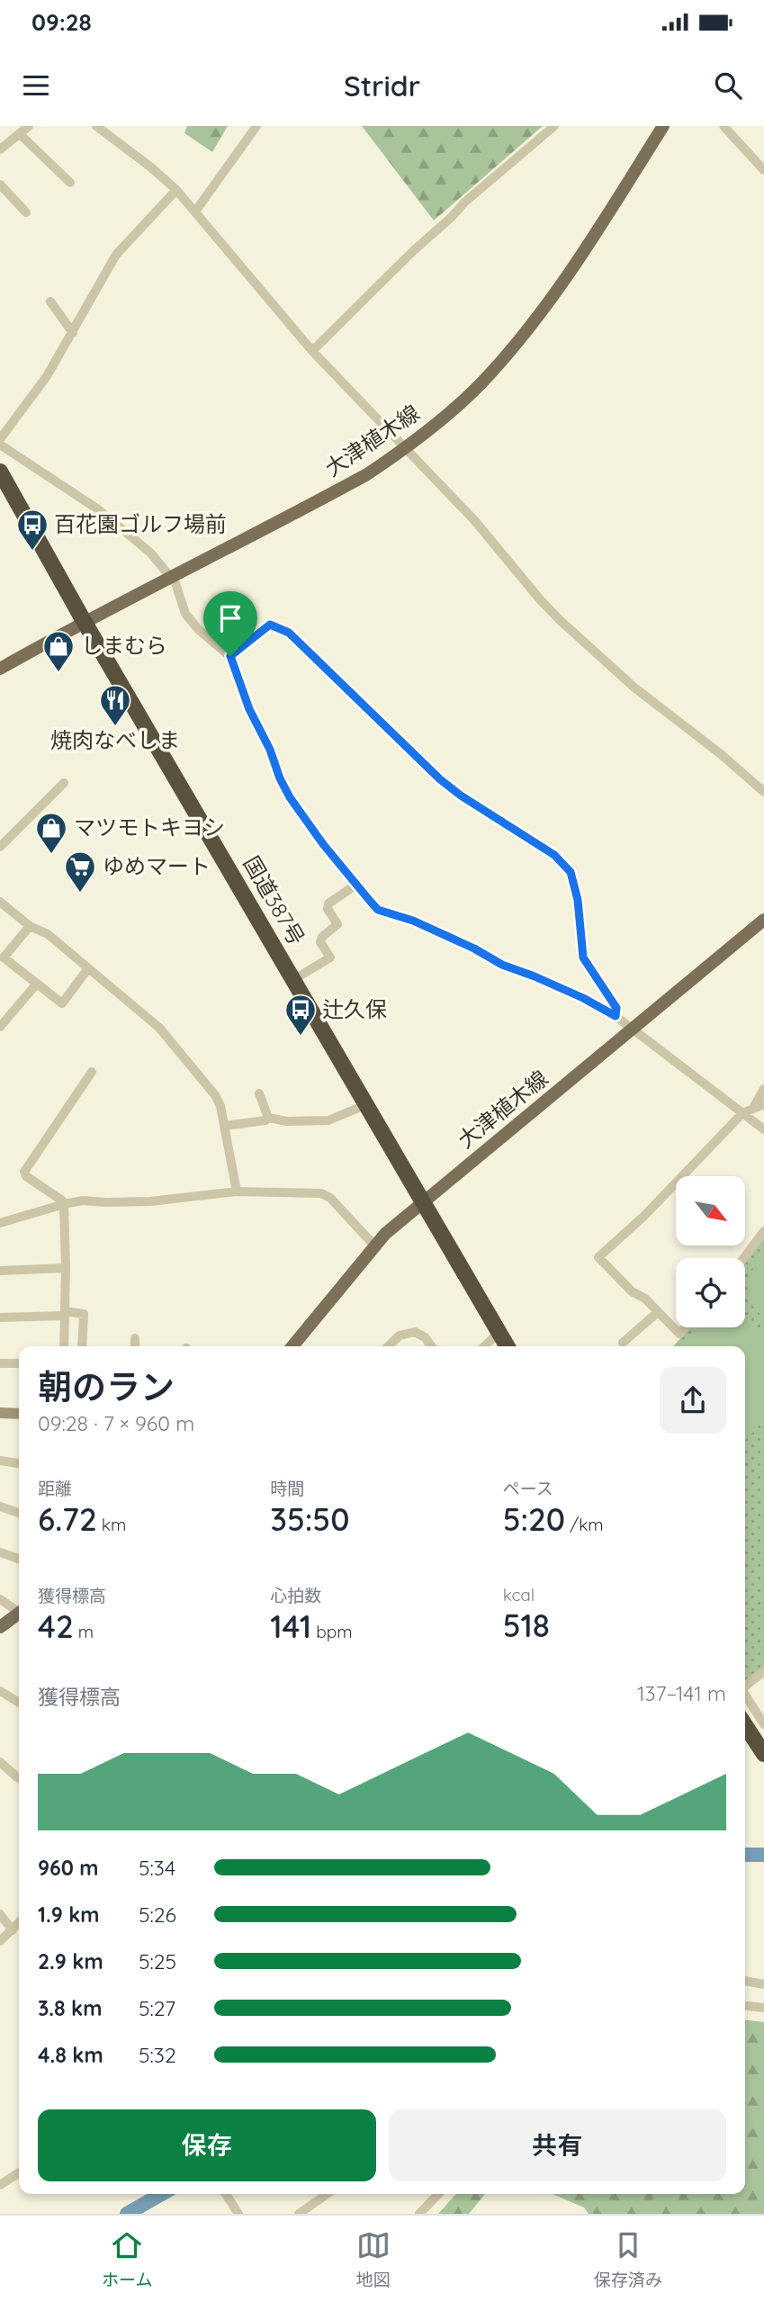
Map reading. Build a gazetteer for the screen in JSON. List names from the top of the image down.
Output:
{
  "streets": {
    "highway": ["国道387号"],
    "main road": ["大津植木線"]
  },
  "crossings": [
    ["大津植木線", "国道387号"]
  ],
  "places": {
    "bus stop": ["百花園ゴルフ場前", "辻久保"],
    "shop": ["しまむら", "マツモトキヨシ"],
    "restaurant": ["焼肉なべしま"],
    "supermarket": ["ゆめマート"]
  },
  "north": "bottom right",
  "page": {
    "status": "09:28",
    "header": "Stridr",
    "heading": ["朝のラン", "09:28 · 7 × 960 m"],
    "stats": [
      ["距離", "6.72 km"],
      ["時間", "35:50"],
      ["ペース", "5:20 /km"],
      ["獲得標高", "42 m"],
      ["心拍数", "141 bpm"],
      ["kcal", "518"]
    ],
    "chart": ["獲得標高", "137–141 m"],
    "list": [
      {
        "name": "960 m",
        "note": "5:34"
      },
      {
        "name": "1.9 km",
        "note": "5:26"
      },
      {
        "name": "2.9 km",
        "note": "5:25"
      },
      {
        "name": "3.8 km",
        "note": "5:27"
      },
      {
        "name": "4.8 km",
        "note": "5:32"
      }
    ],
    "buttons": ["保存", "共有"],
    "tabs": ["ホーム", "地図", "保存済み"]
  }
}
